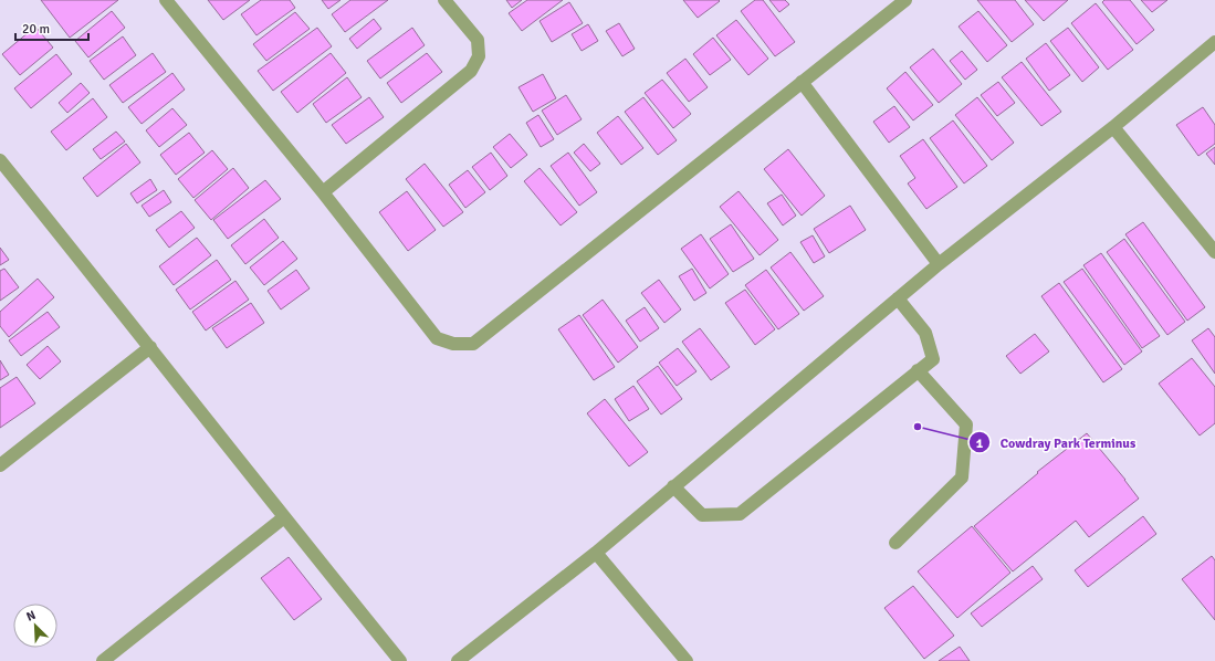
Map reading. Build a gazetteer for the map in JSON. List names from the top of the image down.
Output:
{
  "places": ["Cowdray Park Terminus"],
  "scale_bar": "20 m",
  "north": "top left"
}
